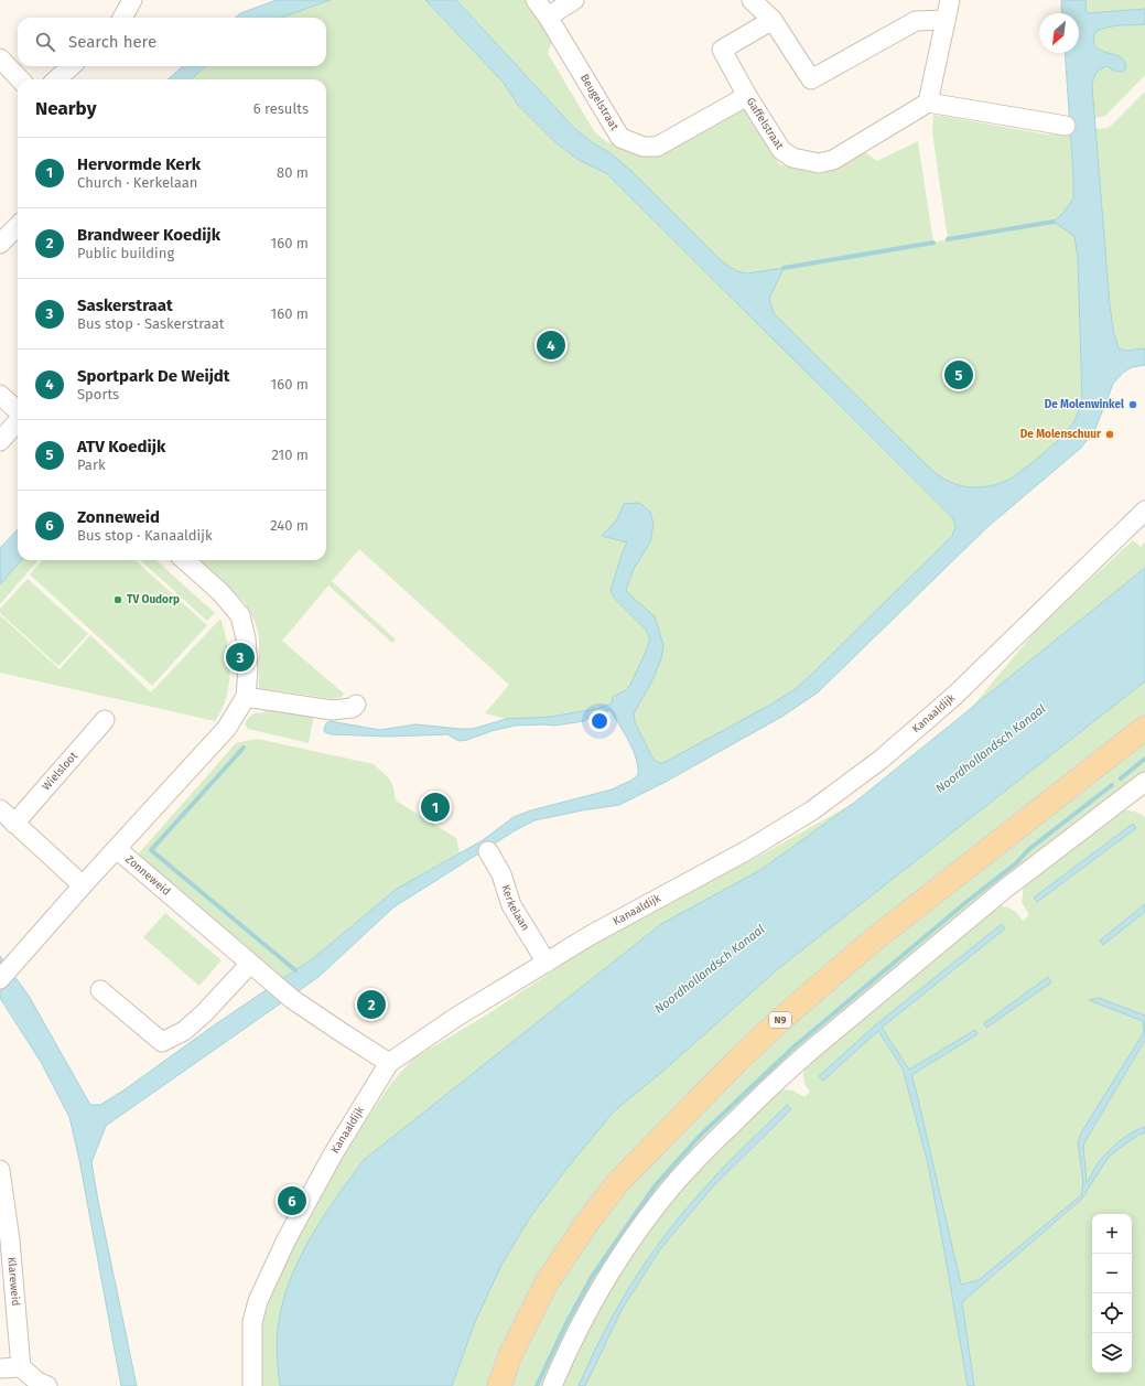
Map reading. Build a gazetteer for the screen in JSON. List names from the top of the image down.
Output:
{
  "streets": {
    "main road": ["N9"],
    "street": [
      "Beugelstraat",
      "Gaffelstraat",
      "Kanaaldijk",
      "Wielsloot",
      "Zonneweid",
      "Kerkelaan",
      "Klareweid"
    ]
  },
  "crossings": [
    ["Beugelstraat", "Gaffelstraat"],
    ["Kanaaldijk", "Zonneweid"],
    ["Kanaaldijk", "Kerkelaan"]
  ],
  "water": ["Noordhollandsch Kanaal"],
  "places": ["De Molenwinkel", "De Molenschuur", "TV Oudorp"],
  "north": "bottom left",
  "page": {
    "search": "Search here",
    "heading": ["Nearby", "6 results"],
    "list": [
      {
        "mark": "1",
        "name": "Hervormde Kerk",
        "note": "Church · Kerkelaan",
        "value": "80 m"
      },
      {
        "mark": "2",
        "name": "Brandweer Koedijk",
        "note": "Public building",
        "value": "160 m"
      },
      {
        "mark": "3",
        "name": "Saskerstraat",
        "note": "Bus stop · Saskerstraat",
        "value": "160 m"
      },
      {
        "mark": "4",
        "name": "Sportpark De Weijdt",
        "note": "Sports",
        "value": "160 m"
      },
      {
        "mark": "5",
        "name": "ATV Koedijk",
        "note": "Park",
        "value": "210 m"
      },
      {
        "mark": "6",
        "name": "Zonneweid",
        "note": "Bus stop · Kanaaldijk",
        "value": "240 m"
      }
    ],
    "pins": [
      "4",
      "5",
      "3",
      "1",
      "2",
      "6"
    ],
    "map_buttons": ["+", "−"]
  }
}
